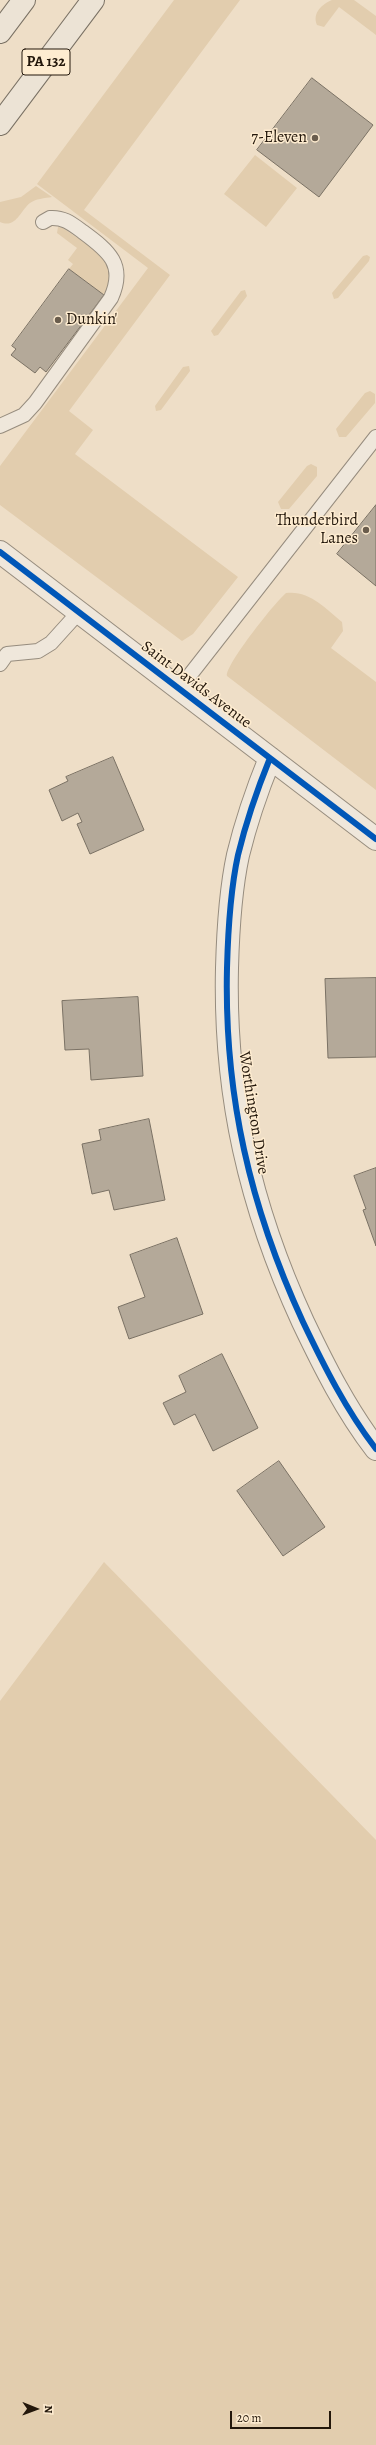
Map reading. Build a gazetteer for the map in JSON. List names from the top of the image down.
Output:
{
  "streets": {
    "main road": ["PA 132"],
    "street": ["Saint Davids Avenue", "Worthington Drive"]
  },
  "crossings": [
    ["Saint Davids Avenue", "Worthington Drive"]
  ],
  "places": ["7-Eleven", "Dunkin'", "Thunderbird Lanes"],
  "scale_bar": "20 m",
  "north": "right"
}
